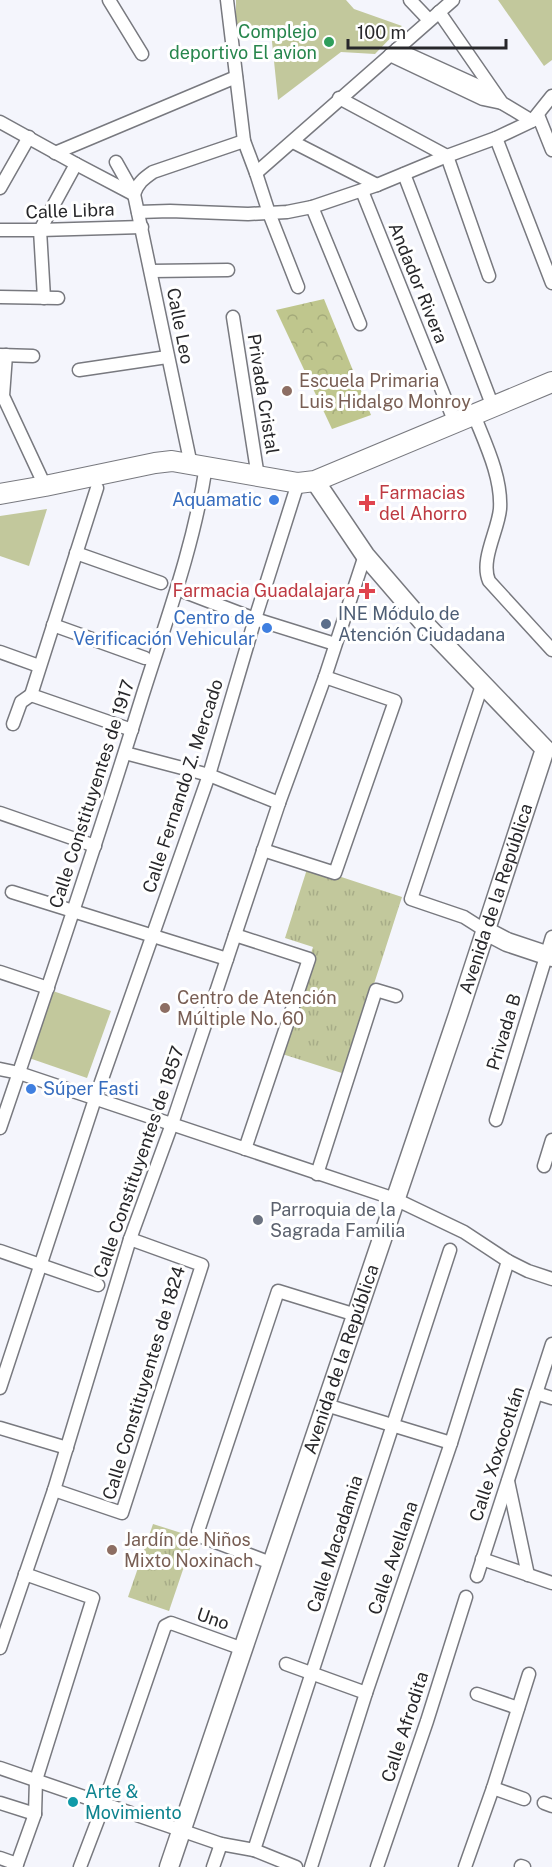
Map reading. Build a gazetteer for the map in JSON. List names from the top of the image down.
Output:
{
  "streets": {
    "main road": ["Avenida de la República"],
    "street": [
      "Calle Libra",
      "Andador Rivera",
      "Calle Leo",
      "Privada Cristal",
      "Calle Fernando Z. Mercado",
      "Calle Constituyentes de 1917",
      "Privada B",
      "Calle Constituyentes de 1857",
      "Calle Constituyentes de 1824",
      "Calle Xoxocotlán",
      "Calle Macadamia",
      "Calle Avellana",
      "Uno",
      "Calle Afrodita"
    ]
  },
  "crossings": [
    ["Calle Libra", "Andador Rivera"],
    ["Calle Libra", "Calle Leo"],
    ["Calle Leo", "Calle Constituyentes de 1917"],
    ["Avenida de la República", "Uno"],
    ["Calle Constituyentes de 1857", "Calle Constituyentes de 1824"]
  ],
  "places": {
    "other": [
      "Complejo deportivo El avion",
      "Escuela Primaria Luis Hidalgo Monroy",
      "Aquamatic",
      "INE Módulo de Atención Ciudadana",
      "Centro de Verificación Vehicular",
      "Centro de Atención Múltiple No. 60",
      "Súper Fasti",
      "Parroquia de la Sagrada Familia",
      "Jardín de Niños Mixto Noxinach",
      "Arte & Movimiento"
    ],
    "health": ["Farmacias del Ahorro", "Farmacia Guadalajara"]
  },
  "scale_bar": "100 m"
}
